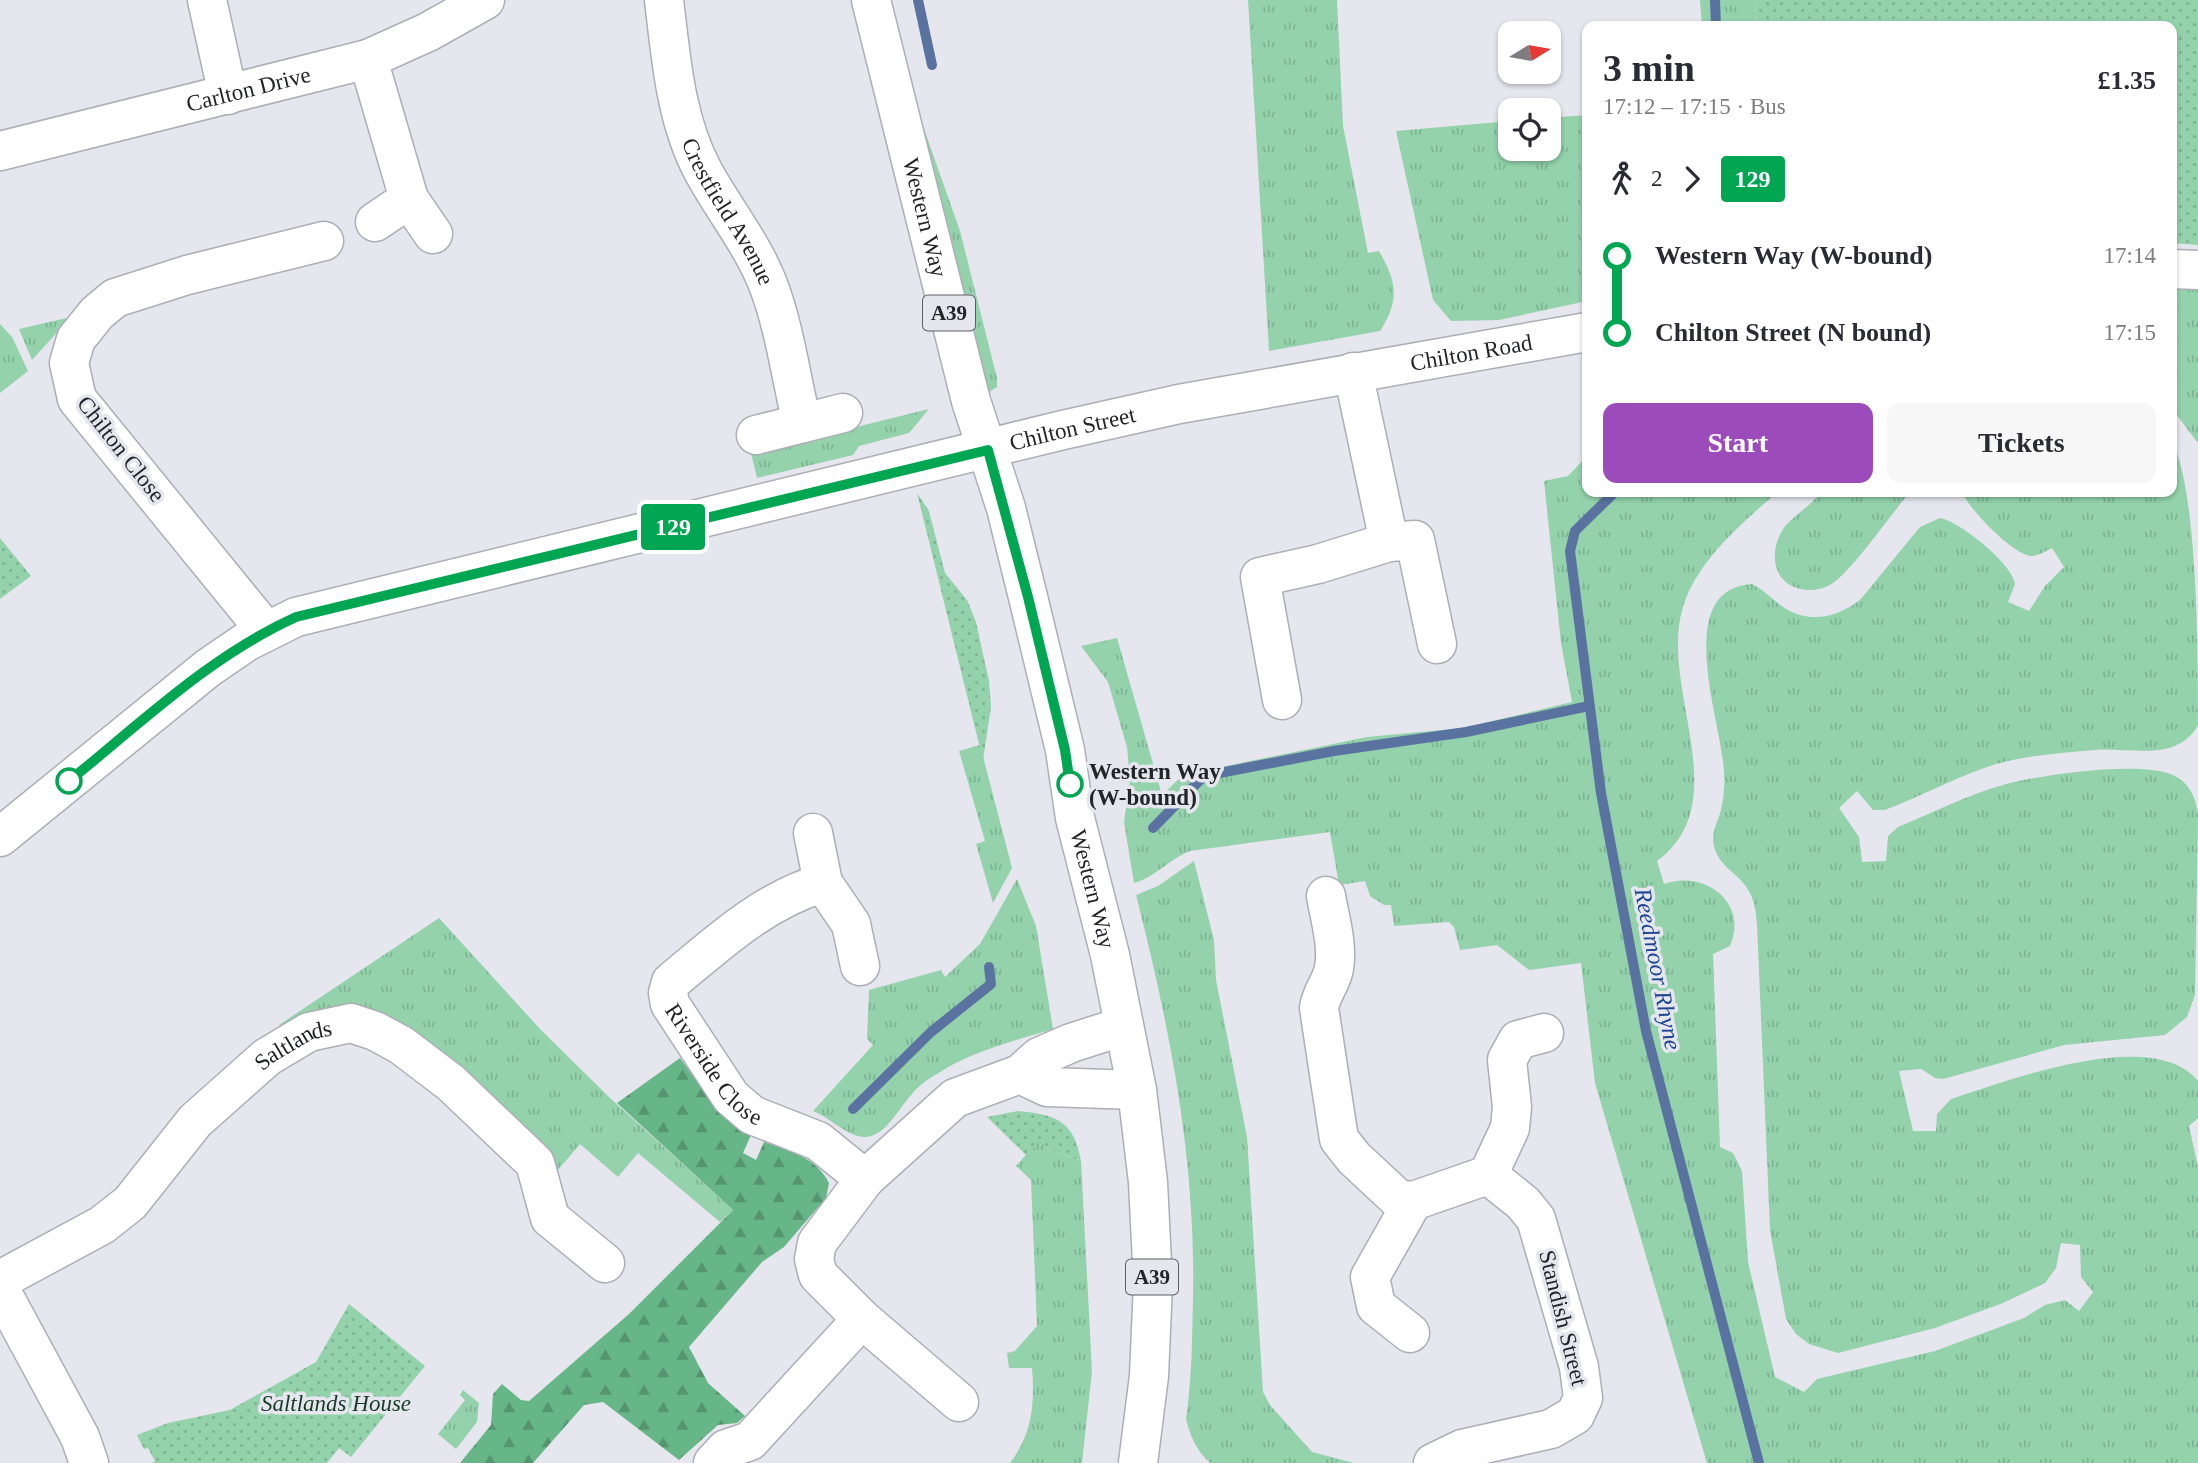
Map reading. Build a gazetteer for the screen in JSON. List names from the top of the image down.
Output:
{
  "streets": {
    "street": [
      "Carlton Drive",
      "Crestfield Avenue",
      "Western Way",
      "A39",
      "Chilton Road",
      "Chilton Street",
      "Chilton Close",
      "Saltlands",
      "Riverside Close",
      "Standish Street"
    ]
  },
  "crossings": [
    ["Western Way", "Chilton Street"],
    ["Chilton Road", "Chilton Street"],
    ["Chilton Street", "Chilton Close"]
  ],
  "water": ["Reedmoor Rhyne"],
  "parks": ["Saltlands House"],
  "places": ["Western Way (W-bound)"],
  "lines": ["bus line 129"],
  "north": "right",
  "page": {
    "on_map": "129",
    "heading": ["3 min", "17:12 – 17:15 · Bus", "£1.35"],
    "legs": ["2", "129"],
    "list": [
      {
        "name": "Western Way (W-bound)",
        "value": "17:14"
      },
      {
        "name": "Chilton Street (N bound)",
        "value": "17:15"
      }
    ],
    "buttons": ["Start", "Tickets"]
  }
}
